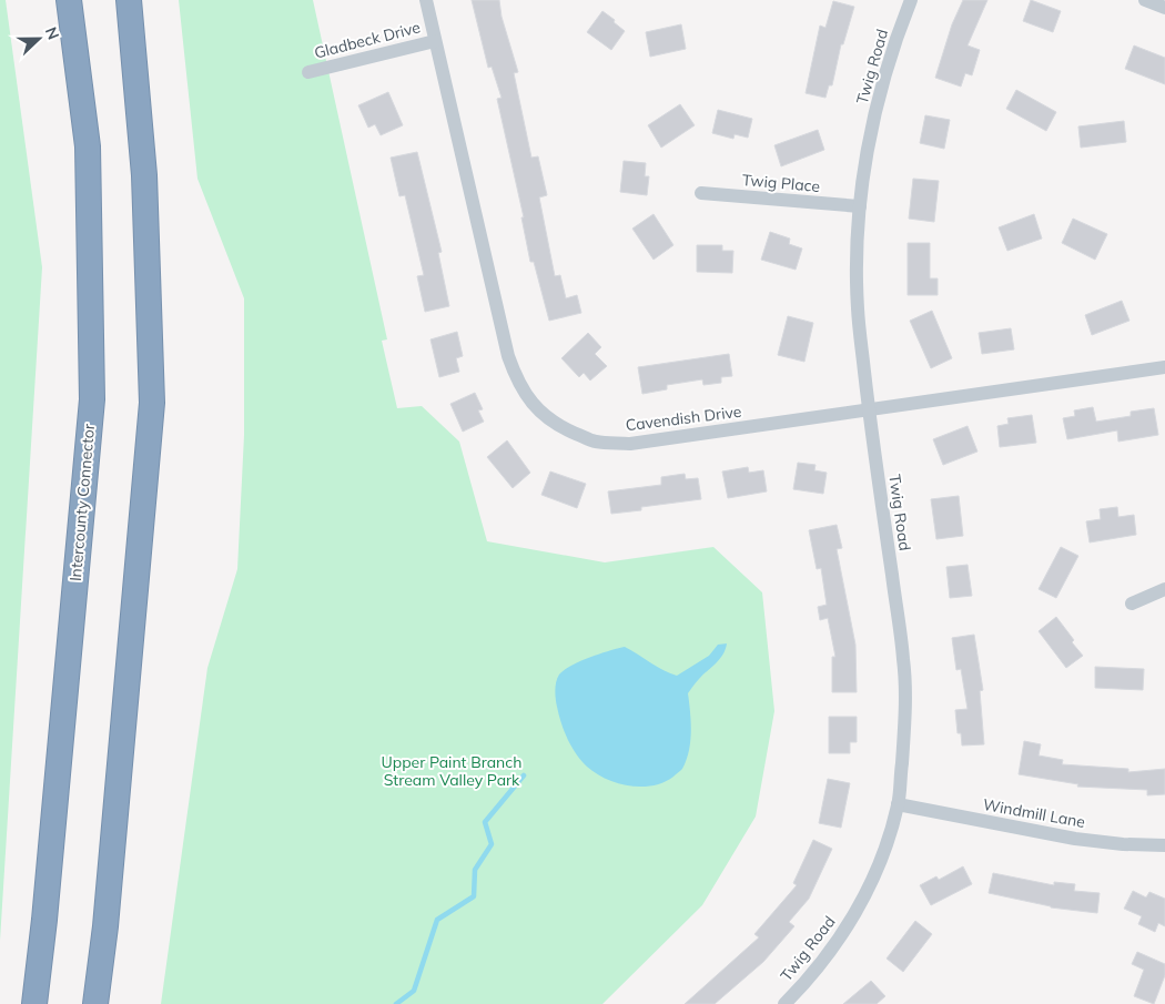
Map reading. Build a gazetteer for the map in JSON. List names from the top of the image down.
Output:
{
  "streets": {
    "highway": ["Intercounty Connector"],
    "street": [
      "Gladbeck Drive",
      "Twig Road",
      "Twig Place",
      "Cavendish Drive",
      "Windmill Lane"
    ]
  },
  "crossings": [
    ["Gladbeck Drive", "Cavendish Drive"],
    ["Twig Road", "Twig Place"],
    ["Twig Road", "Cavendish Drive"],
    ["Twig Road", "Windmill Lane"]
  ],
  "parks": ["Upper Paint Branch Stream Valley Park"],
  "north": "right"
}
